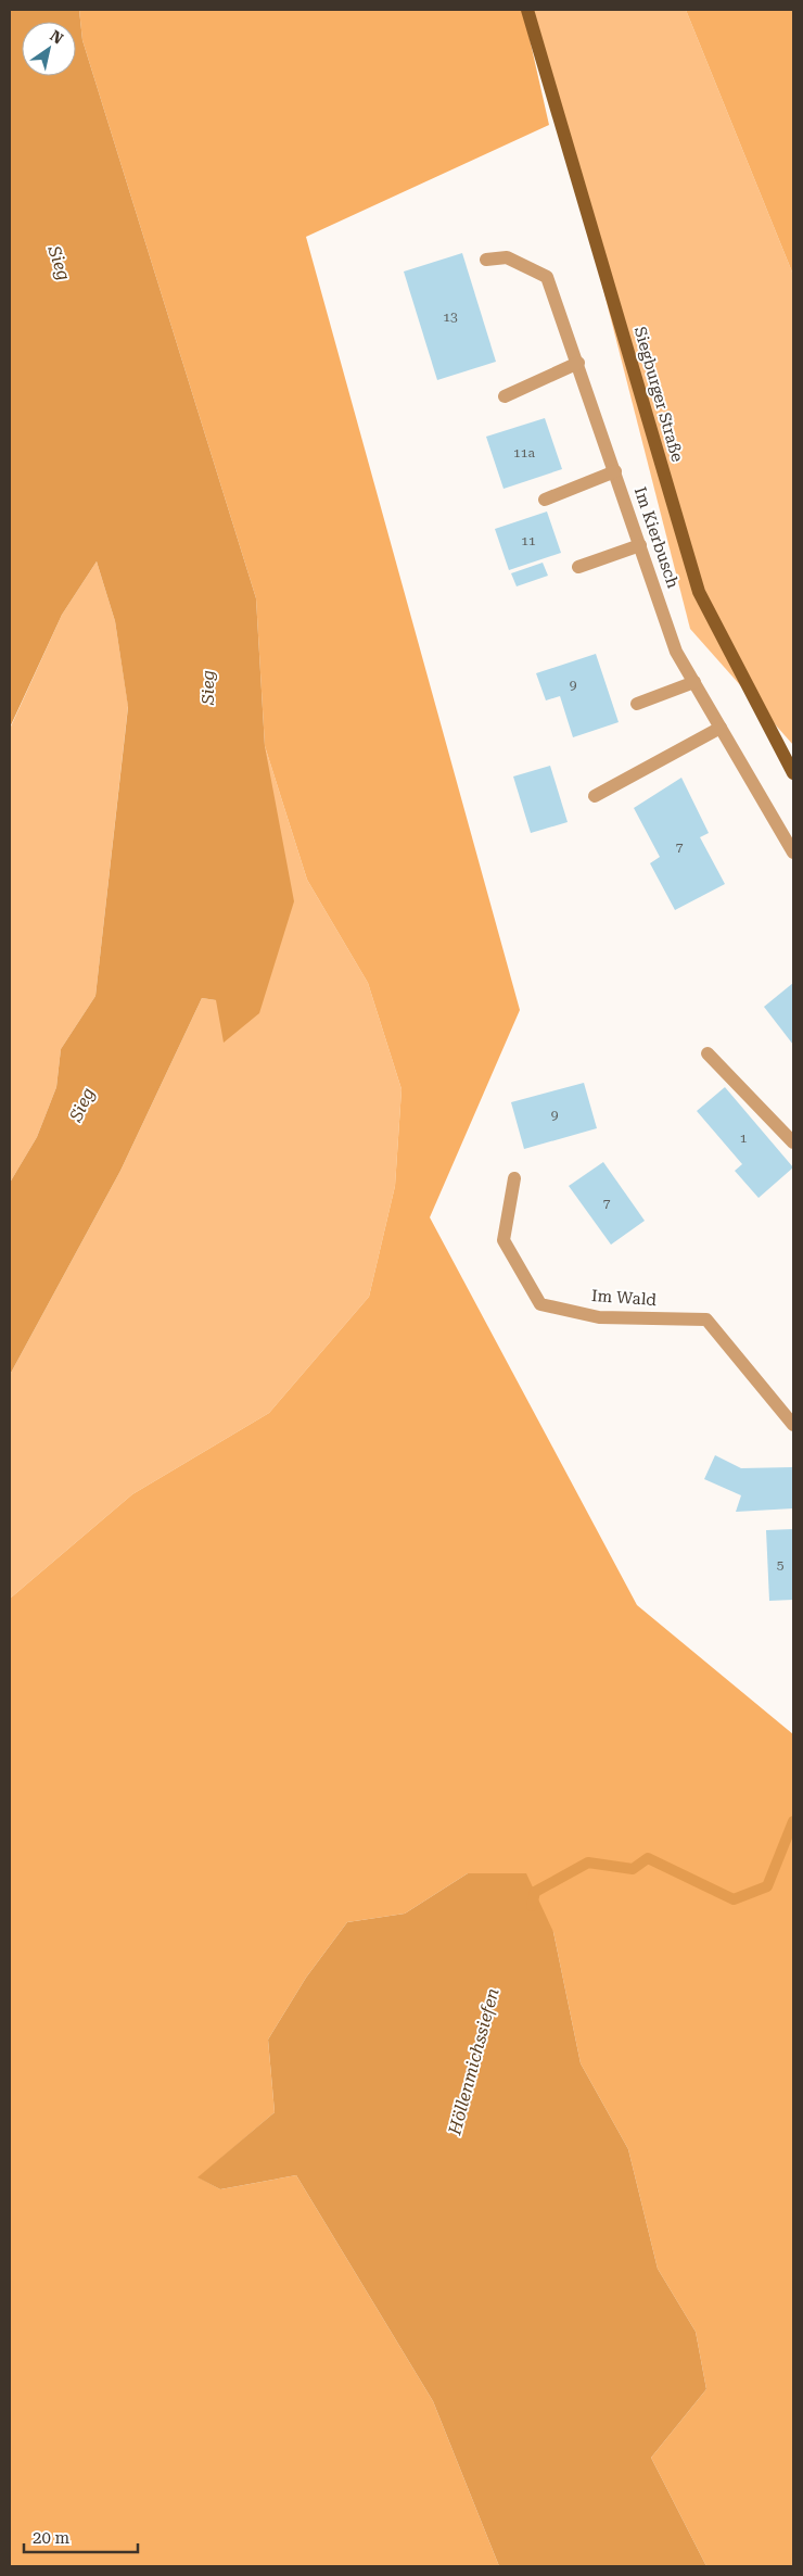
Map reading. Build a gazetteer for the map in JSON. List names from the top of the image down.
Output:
{
  "streets": {
    "main road": ["Siegburger Straße"],
    "street": ["Im Kierbusch", "Im Wald"]
  },
  "water": ["Sieg", "Höllenmichssiefen"],
  "house_numbers": [
    "13",
    "11a",
    "11",
    "9",
    "7",
    "9",
    "1",
    "7",
    "5"
  ],
  "scale_bar": "20 m",
  "north": "top right"
}
